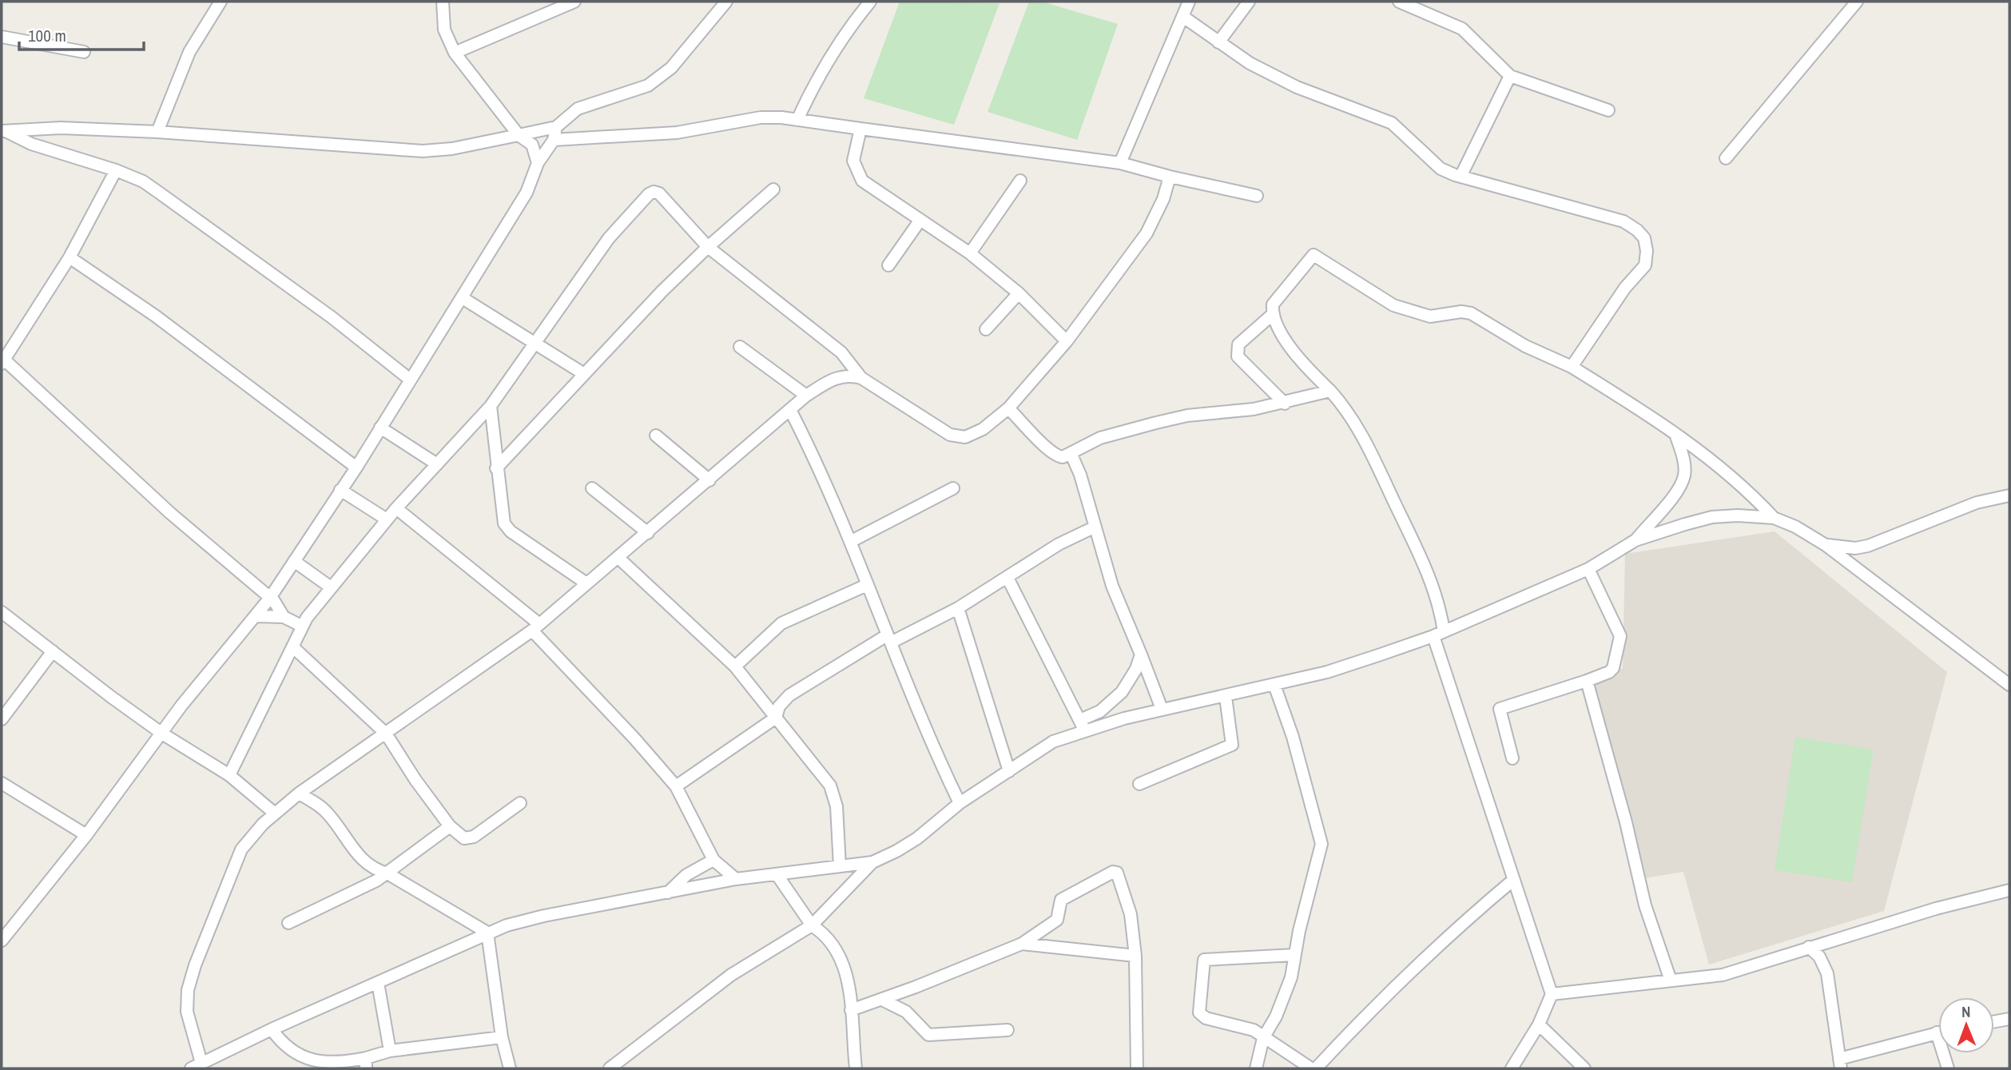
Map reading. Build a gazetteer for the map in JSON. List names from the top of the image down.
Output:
{
  "scale_bar": "100 m",
  "north": "top"
}
